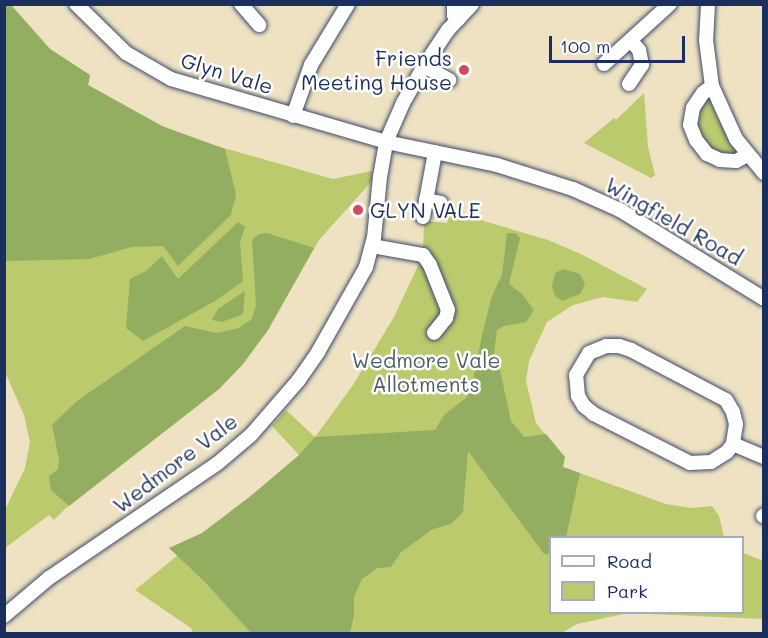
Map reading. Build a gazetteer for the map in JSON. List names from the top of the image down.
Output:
{
  "streets": {
    "street": ["Glyn Vale", "Wingfield Road", "Wedmore Vale"]
  },
  "crossings": [
    ["Glyn Vale", "Wingfield Road"],
    ["Glyn Vale", "Wedmore Vale"],
    ["Wingfield Road", "Wedmore Vale"]
  ],
  "parks": ["Wedmore Vale Allotments"],
  "places": ["Friends Meeting House", "GLYN VALE"],
  "legend": ["Road", "Park"],
  "scale_bar": "100 m"
}
